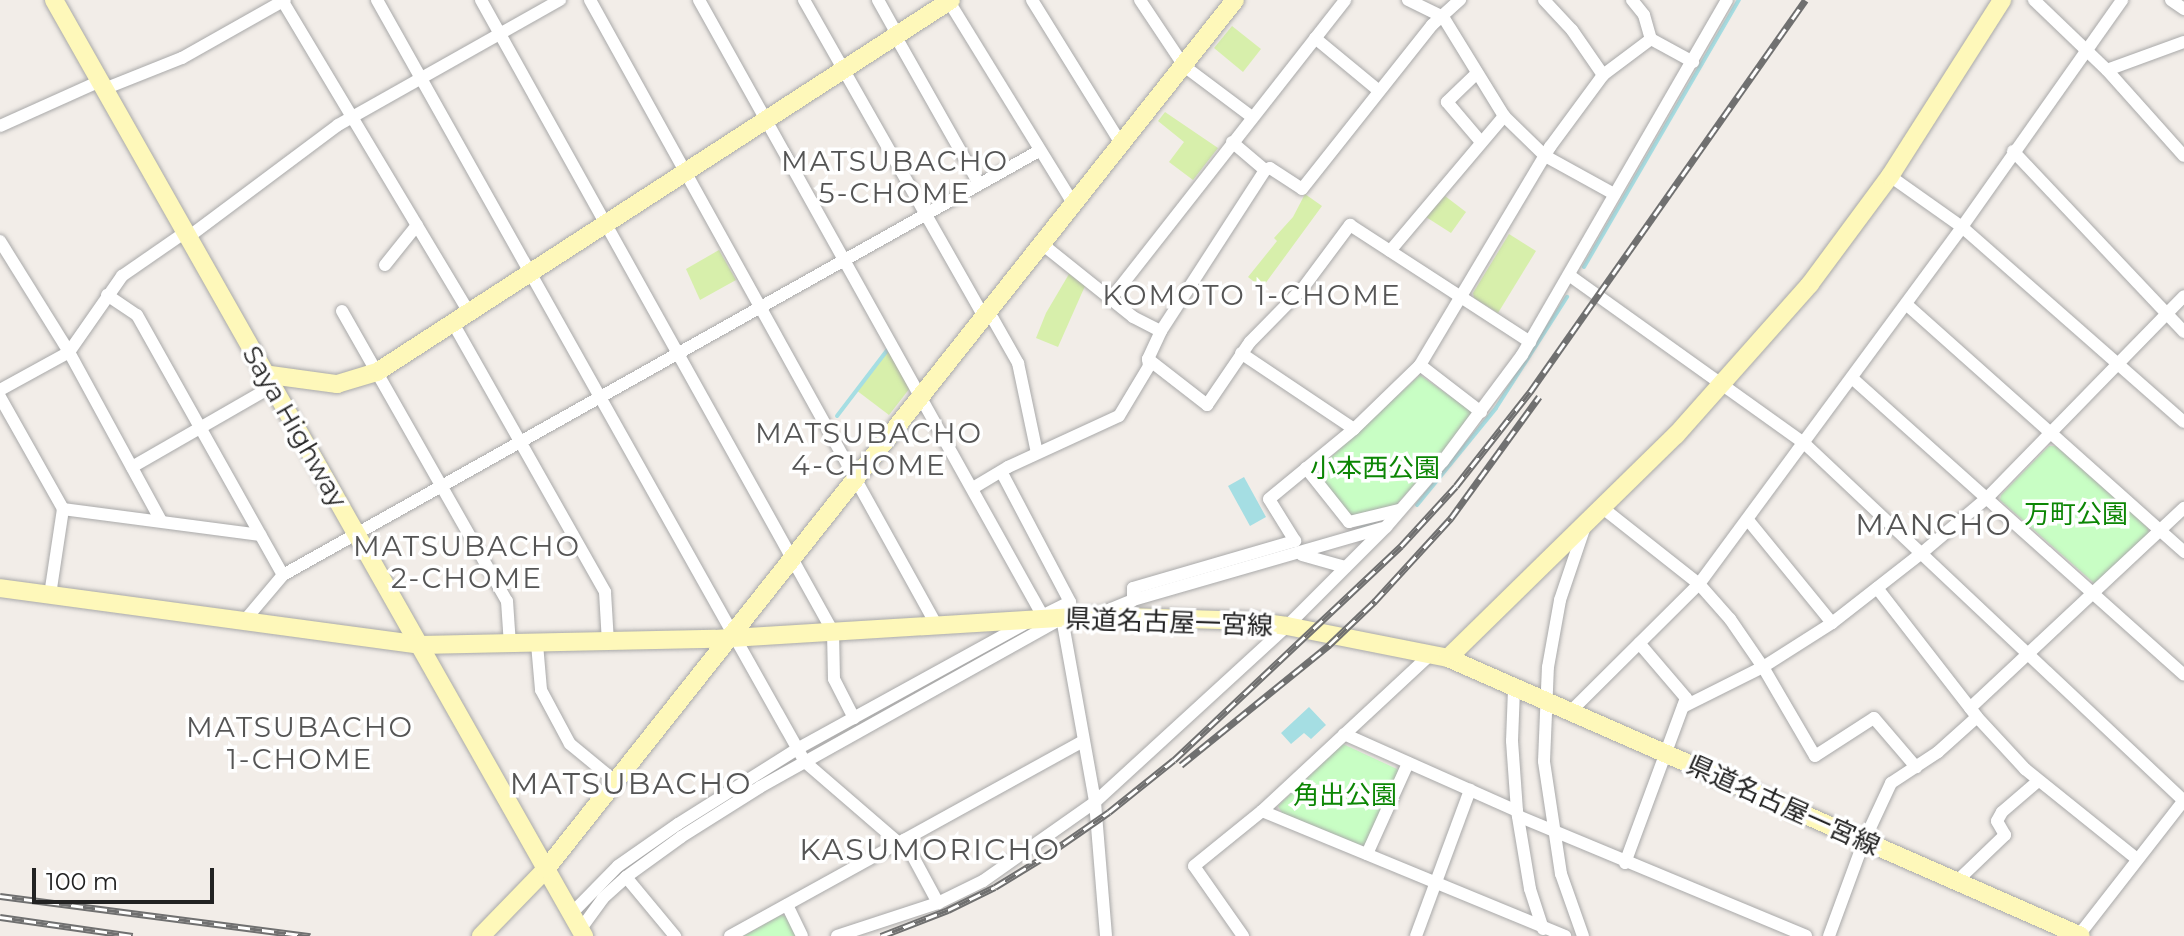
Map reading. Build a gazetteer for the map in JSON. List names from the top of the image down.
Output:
{
  "streets": {
    "street": ["Saya Highway", "県道名古屋一宮線"]
  },
  "crossings": [
    ["Saya Highway", "県道名古屋一宮線"]
  ],
  "districts": [
    "MATSUBACHO 5-CHOME",
    "KOMOTO 1-CHOME",
    "MATSUBACHO 4-CHOME",
    "MANCHO",
    "MATSUBACHO 2-CHOME",
    "MATSUBACHO 1-CHOME",
    "MATSUBACHO",
    "KASUMORICHO"
  ],
  "parks": ["小本西公園", "万町公園", "角出公園"],
  "scale_bar": "100 m"
}
